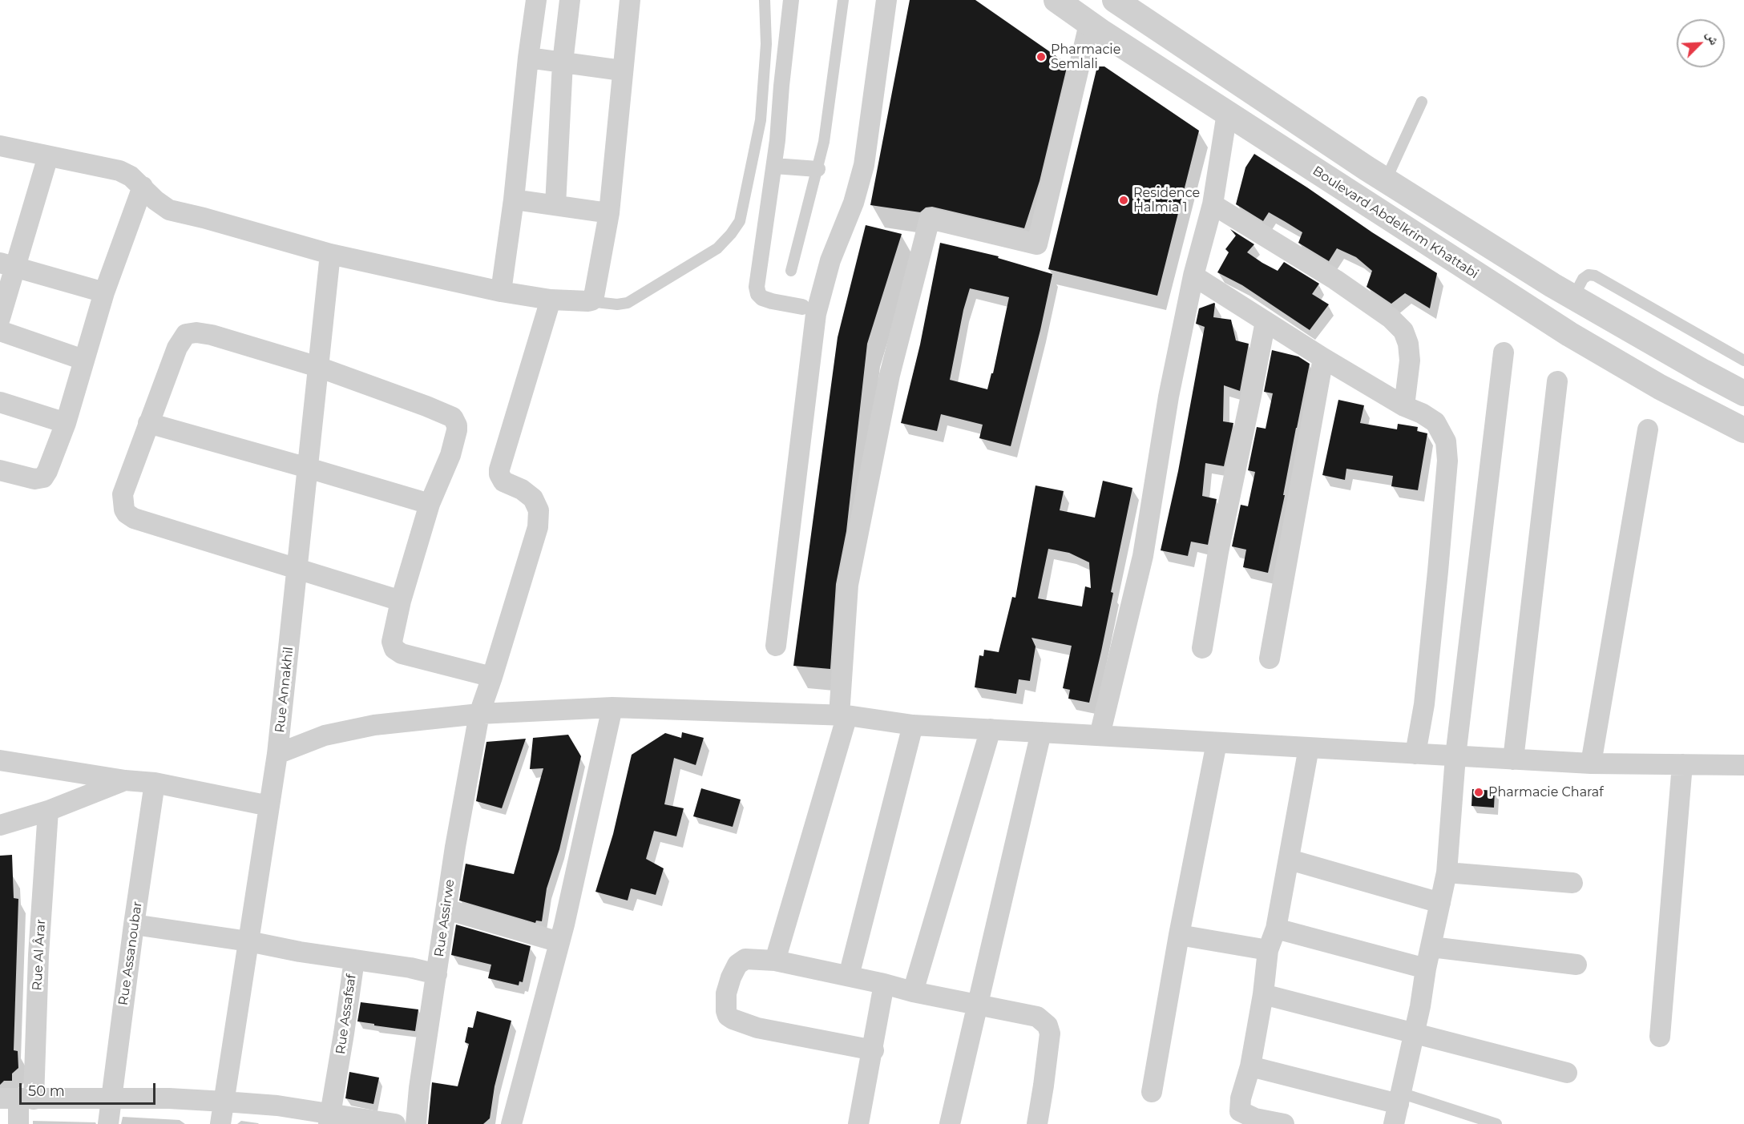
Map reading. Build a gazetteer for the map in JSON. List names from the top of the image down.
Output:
{
  "streets": {
    "street": [
      "Boulevard Abdelkrim Khattabi",
      "Rue Annakhil",
      "Rue Assirwe",
      "Rue Assanoubar",
      "Rue Al Ârar",
      "Rue Assafsaf"
    ]
  },
  "crossings": [
    ["Rue Assirwe", "Rue Assafsaf"]
  ],
  "places": ["Pharmacie Semlali", "Residence Halmia 1", "Pharmacie Charaf"],
  "scale_bar": "50 m",
  "north": "top right"
}
